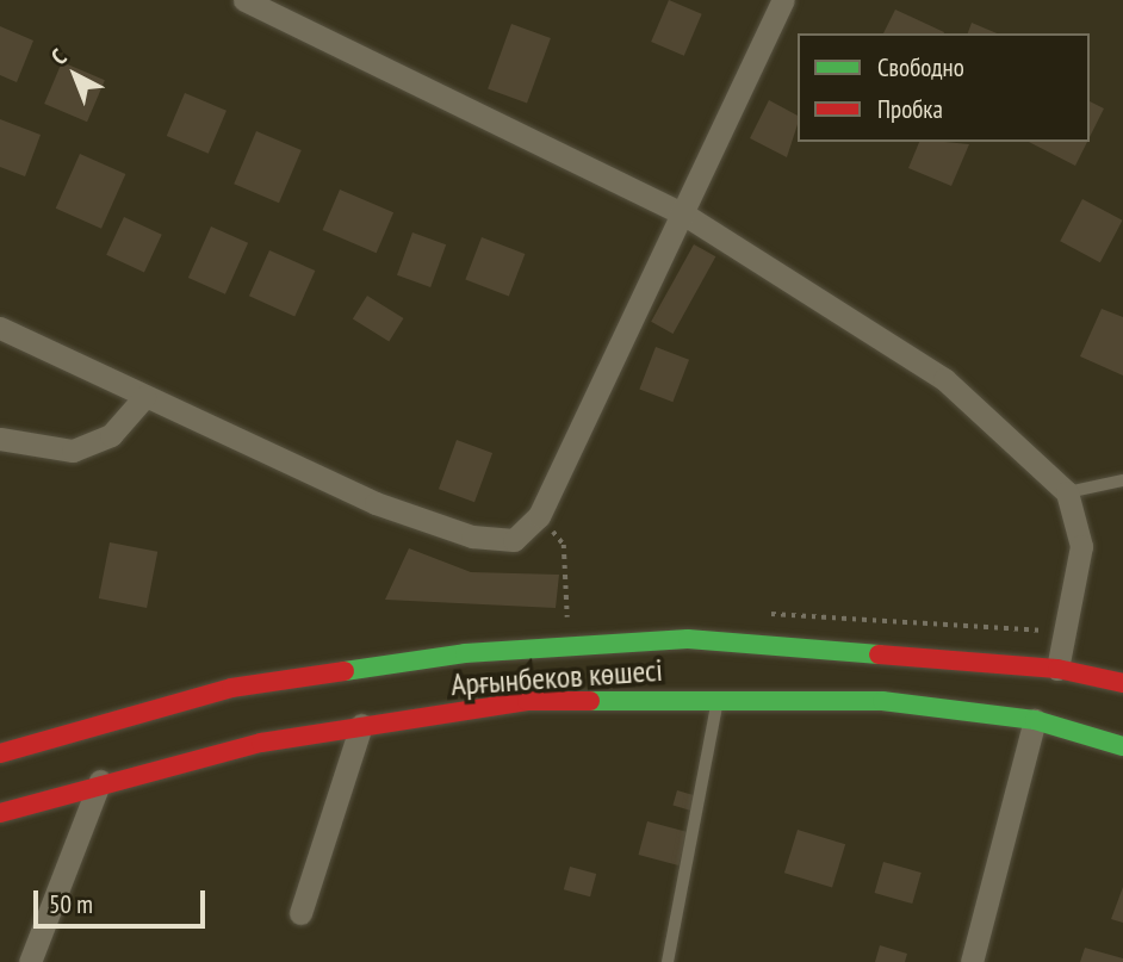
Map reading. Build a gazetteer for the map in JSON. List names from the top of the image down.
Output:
{
  "streets": {
    "main road": ["Арғынбеков көшесі"]
  },
  "legend": ["Свободно", "Пробка"],
  "scale_bar": "50 m",
  "north": "top left"
}
